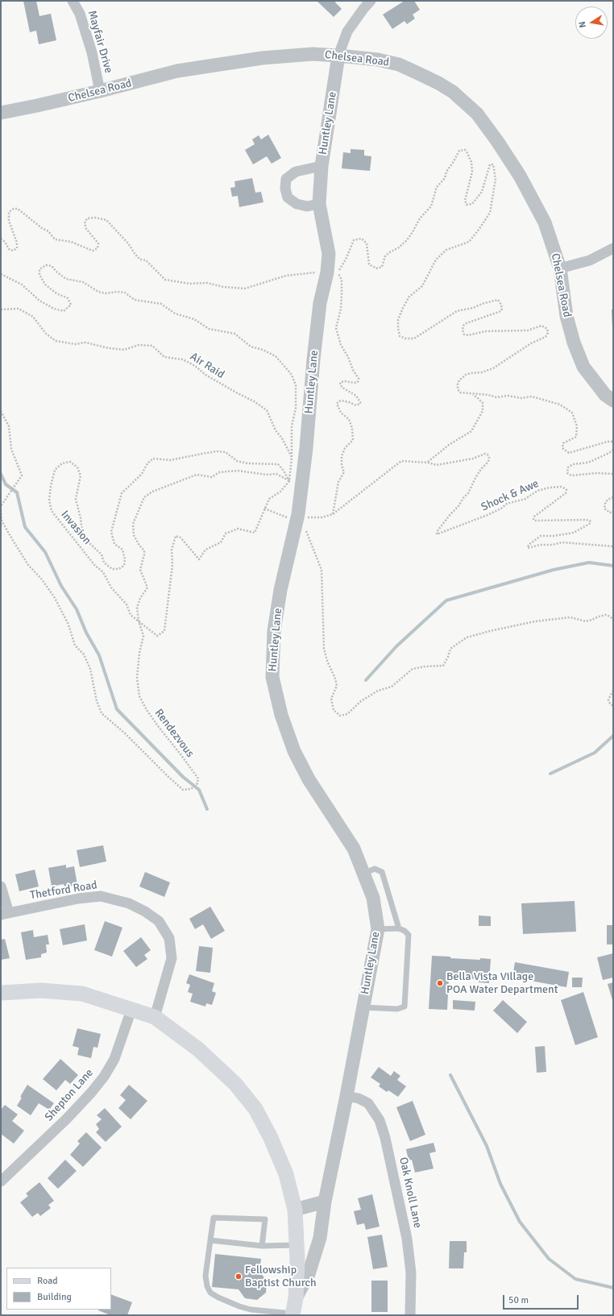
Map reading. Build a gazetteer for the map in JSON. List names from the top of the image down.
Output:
{
  "streets": {
    "street": [
      "Mayfair Drive",
      "Chelsea Road",
      "Huntley Lane",
      "Thetford Road",
      "Shepton Lane",
      "Oak Knoll Lane"
    ],
    "path": [
      "Air Raid",
      "Shock & Awe",
      "Invasion",
      "Rendezvous"
    ]
  },
  "crossings": [
    ["Mayfair Drive", "Chelsea Road"],
    ["Chelsea Road", "Huntley Lane"],
    ["Huntley Lane", "Oak Knoll Lane"],
    ["Invasion", "Rendezvous"]
  ],
  "places": ["Bella Vista Village POA Water Department", "Fellowship Baptist Church"],
  "legend": ["Road", "Building"],
  "scale_bar": "50 m",
  "north": "left"
}
